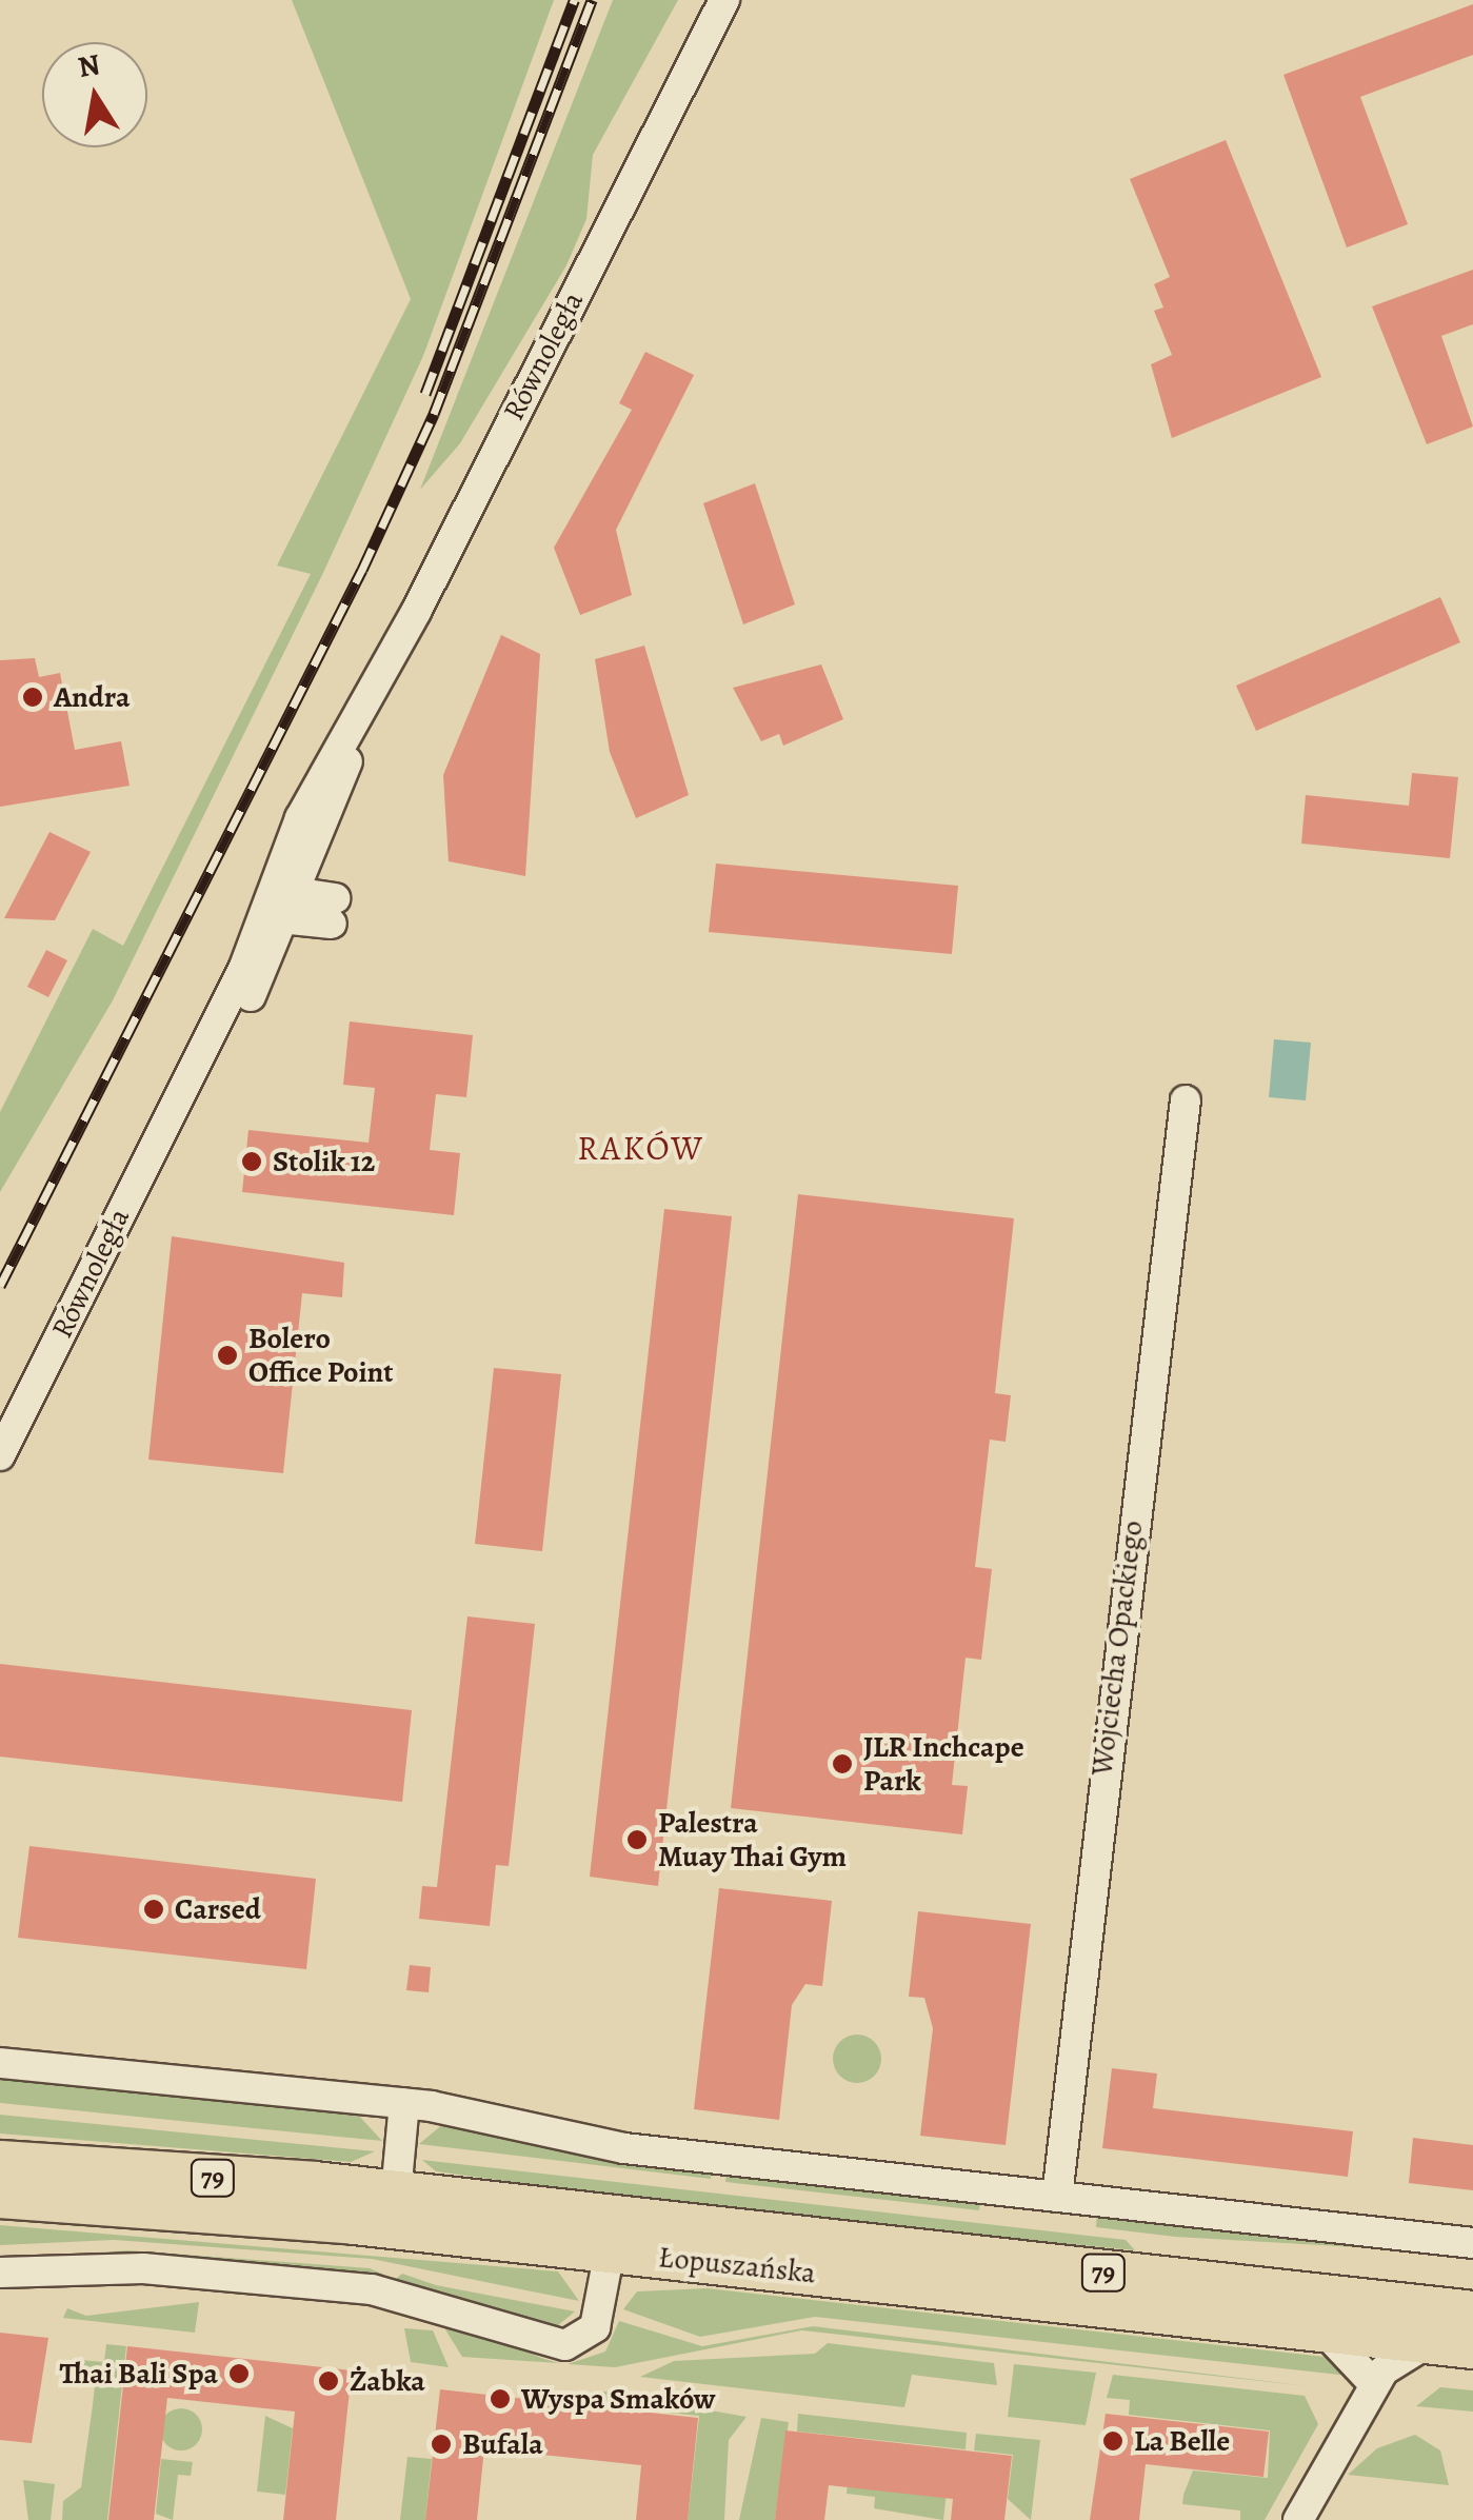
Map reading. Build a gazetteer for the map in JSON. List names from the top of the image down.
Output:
{
  "streets": {
    "main road": ["79", "Łopuszańska"],
    "street": ["Równoległa", "Wojciecha Opackiego"]
  },
  "districts": ["RAKÓW"],
  "places": [
    "Andra",
    "Stolik 12",
    "Bolero Office Point",
    "JLR Inchcape Park",
    "Palestra Muay Thai Gym",
    "Carsed",
    "Thai Bali Spa",
    "Żabka",
    "Wyspa Smaków",
    "La Belle",
    "Bufala"
  ],
  "north": "top"
}
